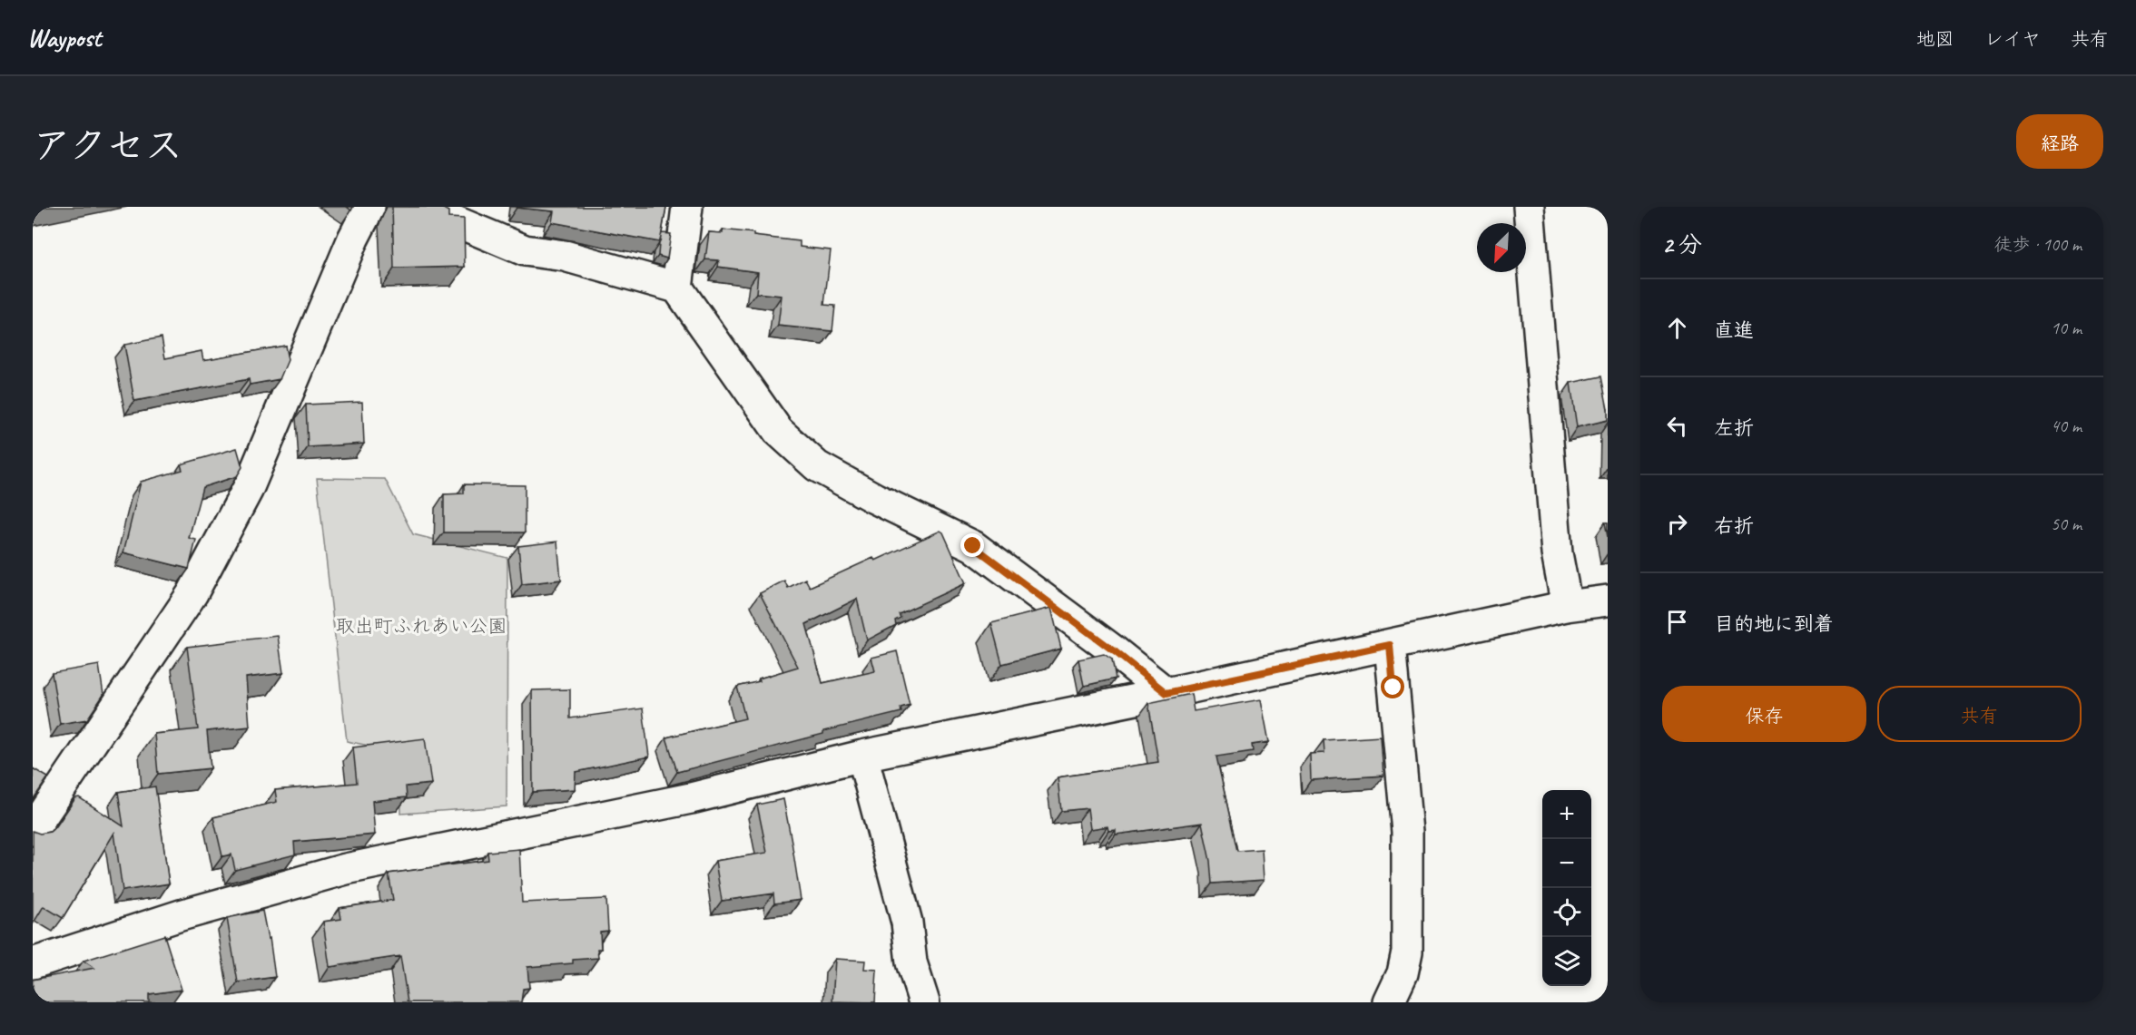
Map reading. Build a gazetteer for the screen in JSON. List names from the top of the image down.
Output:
{
  "parks": ["取出町ふれあい公園"],
  "north": "bottom left",
  "page": {
    "header": "Waypost",
    "nav": ["地図", "レイヤ", "共有"],
    "title": "アクセス",
    "buttons": [
      "経路",
      ["保存", "共有"]
    ],
    "heading": ["2 分", "徒歩 · 100 m"],
    "list": [
      ["直進", "10 m"],
      ["左折", "40 m"],
      ["右折", "50 m"],
      "目的地に到着"
    ],
    "map_buttons": ["+", "−"]
  }
}
